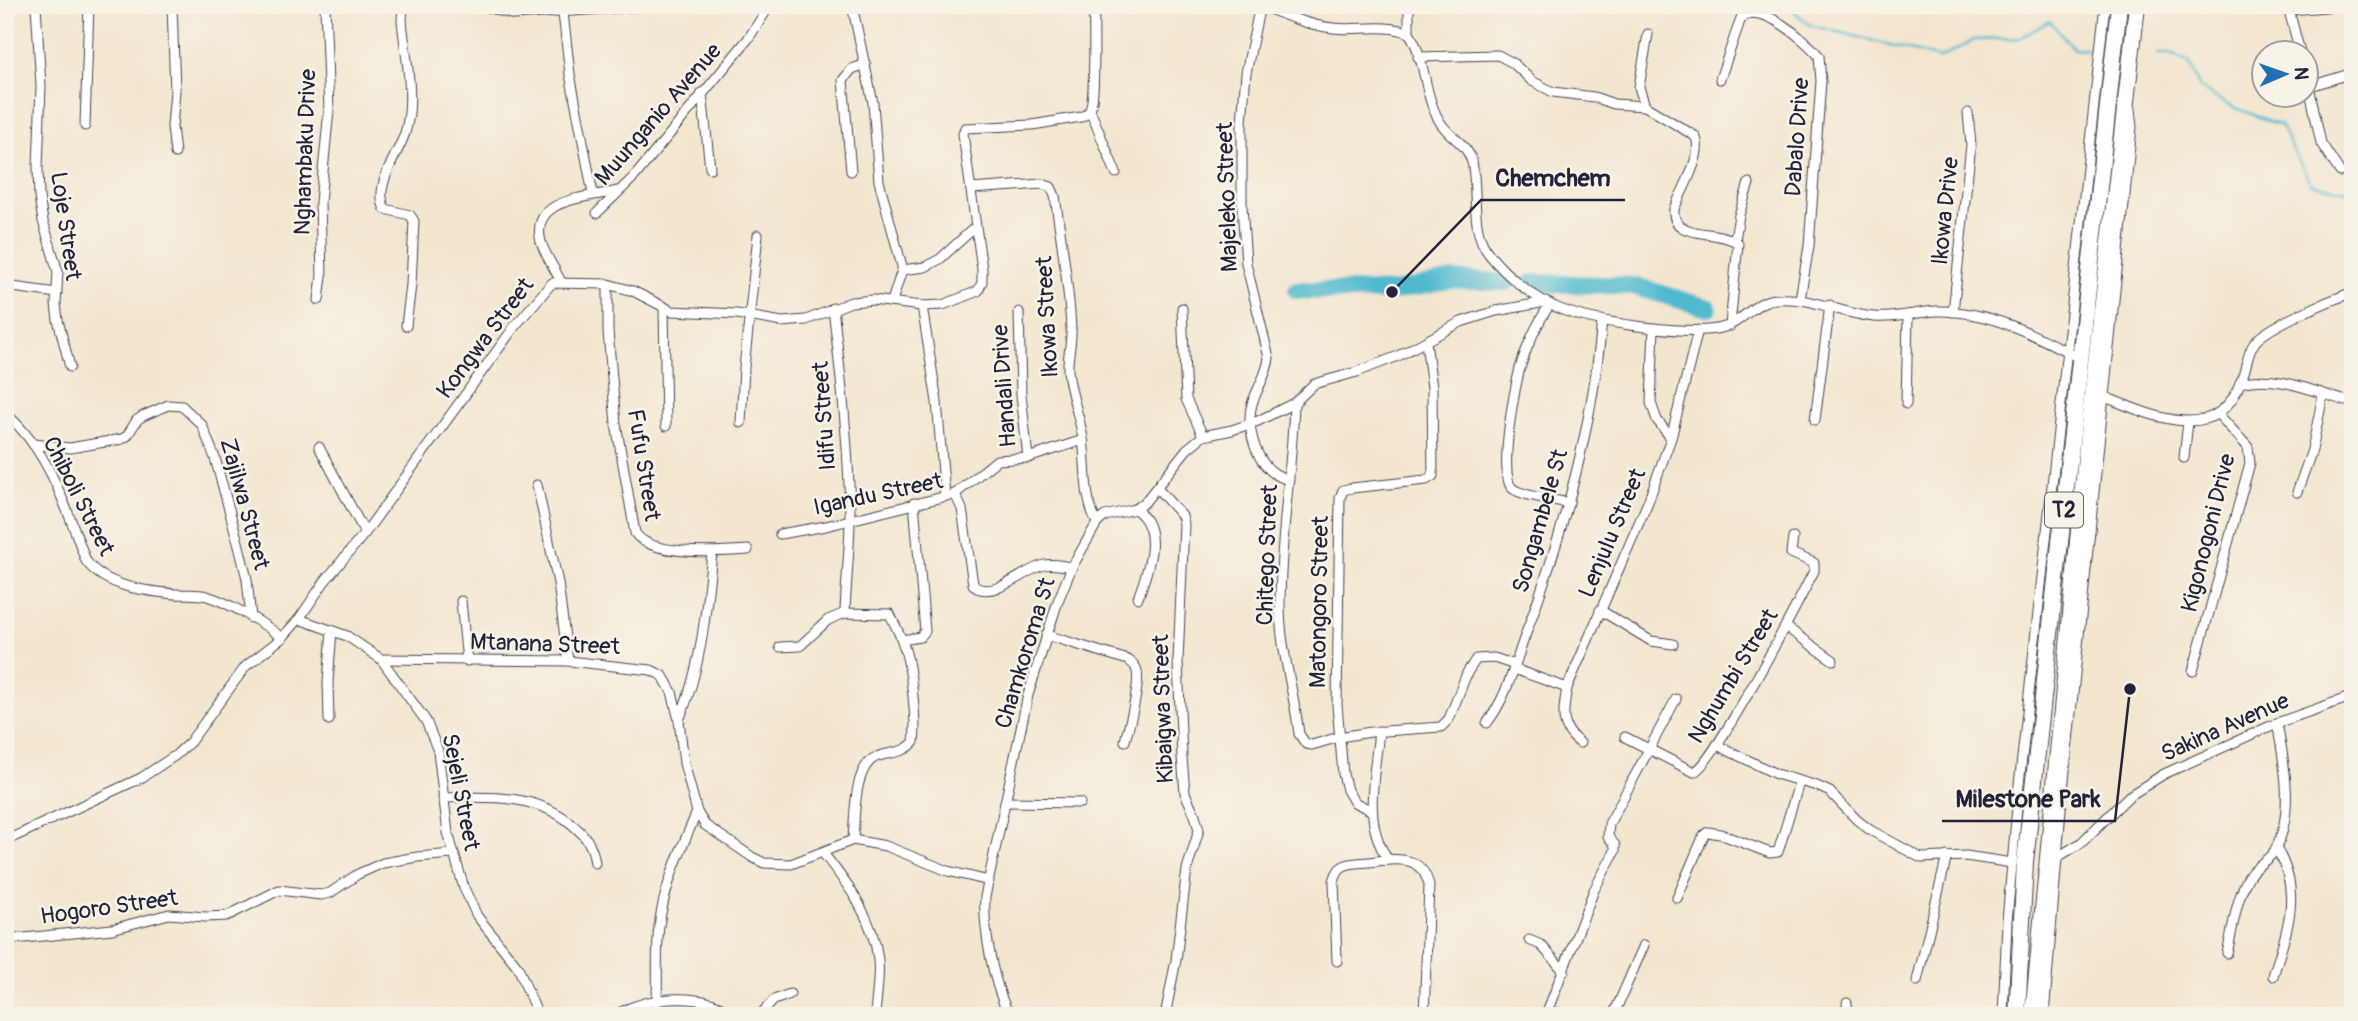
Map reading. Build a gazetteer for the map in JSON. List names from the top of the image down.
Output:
{
  "streets": {
    "highway": ["T2"],
    "street": [
      "Muunganio Avenue",
      "Dabalo Drive",
      "Nghambaku Drive",
      "Majeleko Street",
      "Ikowa Drive",
      "Loje Street",
      "Ikowa Street",
      "Kongwa Street",
      "Handali Drive",
      "Idifu Street",
      "Fufu Street",
      "Igandu Street",
      "Chiboli Street",
      "Zajilwa Street",
      "Songambele St",
      "Lenjulu Street",
      "Kigonogoni Drive",
      "Chitego Street",
      "Matongoro Street",
      "Mtanana Street",
      "Chamkoroma St",
      "Nghumbi Street",
      "Kibaigwa Street",
      "Sakina Avenue",
      "Sejeli Street",
      "Hogoro Street"
    ]
  },
  "crossings": [
    ["Ikowa Street", "Kongwa Street"],
    ["Ikowa Street", "Chamkoroma St"],
    ["Kongwa Street", "Idifu Street"],
    ["Kongwa Street", "Fufu Street"],
    ["Kongwa Street", "Chiboli Street"],
    ["Kongwa Street", "Sejeli Street"],
    ["Idifu Street", "Igandu Street"],
    ["Igandu Street", "Chamkoroma St"],
    ["Chiboli Street", "Zajilwa Street"],
    ["Songambele St", "Chitego Street"],
    ["Chitego Street", "Matongoro Street"],
    ["Mtanana Street", "Sejeli Street"],
    ["Sejeli Street", "Hogoro Street"]
  ],
  "places": ["Chemchem", "Milestone Park"],
  "north": "right"
}
